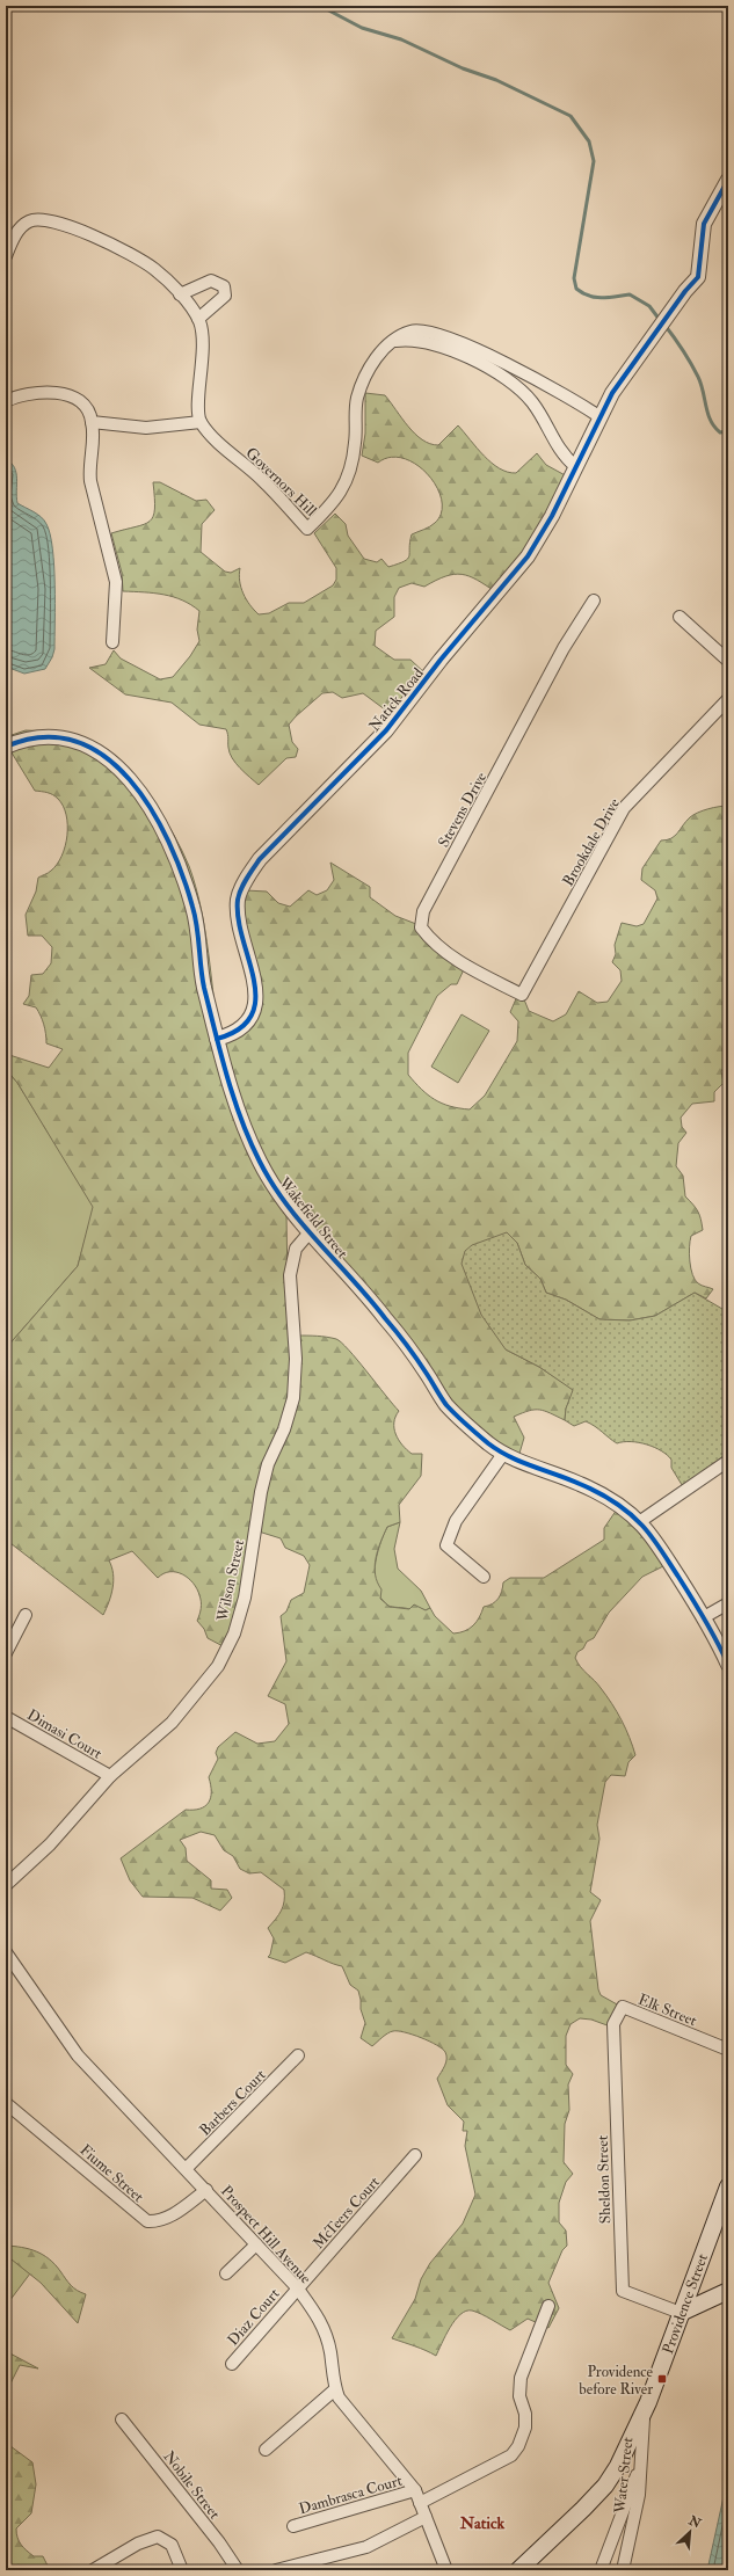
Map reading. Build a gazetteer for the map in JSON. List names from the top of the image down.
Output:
{
  "streets": {
    "main road": ["Providence Street"],
    "street": [
      "Governors Hill",
      "Natick Road",
      "Stevens Drive",
      "Brookdale Drive",
      "Wakefield Street",
      "Wilson Street",
      "Dimasi Court",
      "Elk Street",
      "Barbers Court",
      "Fiume Street",
      "Sheldon Street",
      "McTeers Court",
      "Prospect Hill Avenue",
      "Diaz Court",
      "Water Street",
      "Nobile Street",
      "Dambrasca Court"
    ]
  },
  "crossings": [
    ["Governors Hill", "Natick Road"],
    ["Natick Road", "Wakefield Street"],
    ["Stevens Drive", "Brookdale Drive"],
    ["Wakefield Street", "Wilson Street"],
    ["Wilson Street", "Dimasi Court"],
    ["Elk Street", "Sheldon Street"],
    ["Barbers Court", "Prospect Hill Avenue"],
    ["Fiume Street", "Prospect Hill Avenue"],
    ["Sheldon Street", "Providence Street"],
    ["McTeers Court", "Prospect Hill Avenue"],
    ["McTeers Court", "Diaz Court"],
    ["Prospect Hill Avenue", "Diaz Court"],
    ["Prospect Hill Avenue", "Dambrasca Court"],
    ["Providence Street", "Water Street"]
  ],
  "districts": ["Natick"],
  "places": {
    "transit": ["Providence before River"]
  },
  "north": "top right"
}
